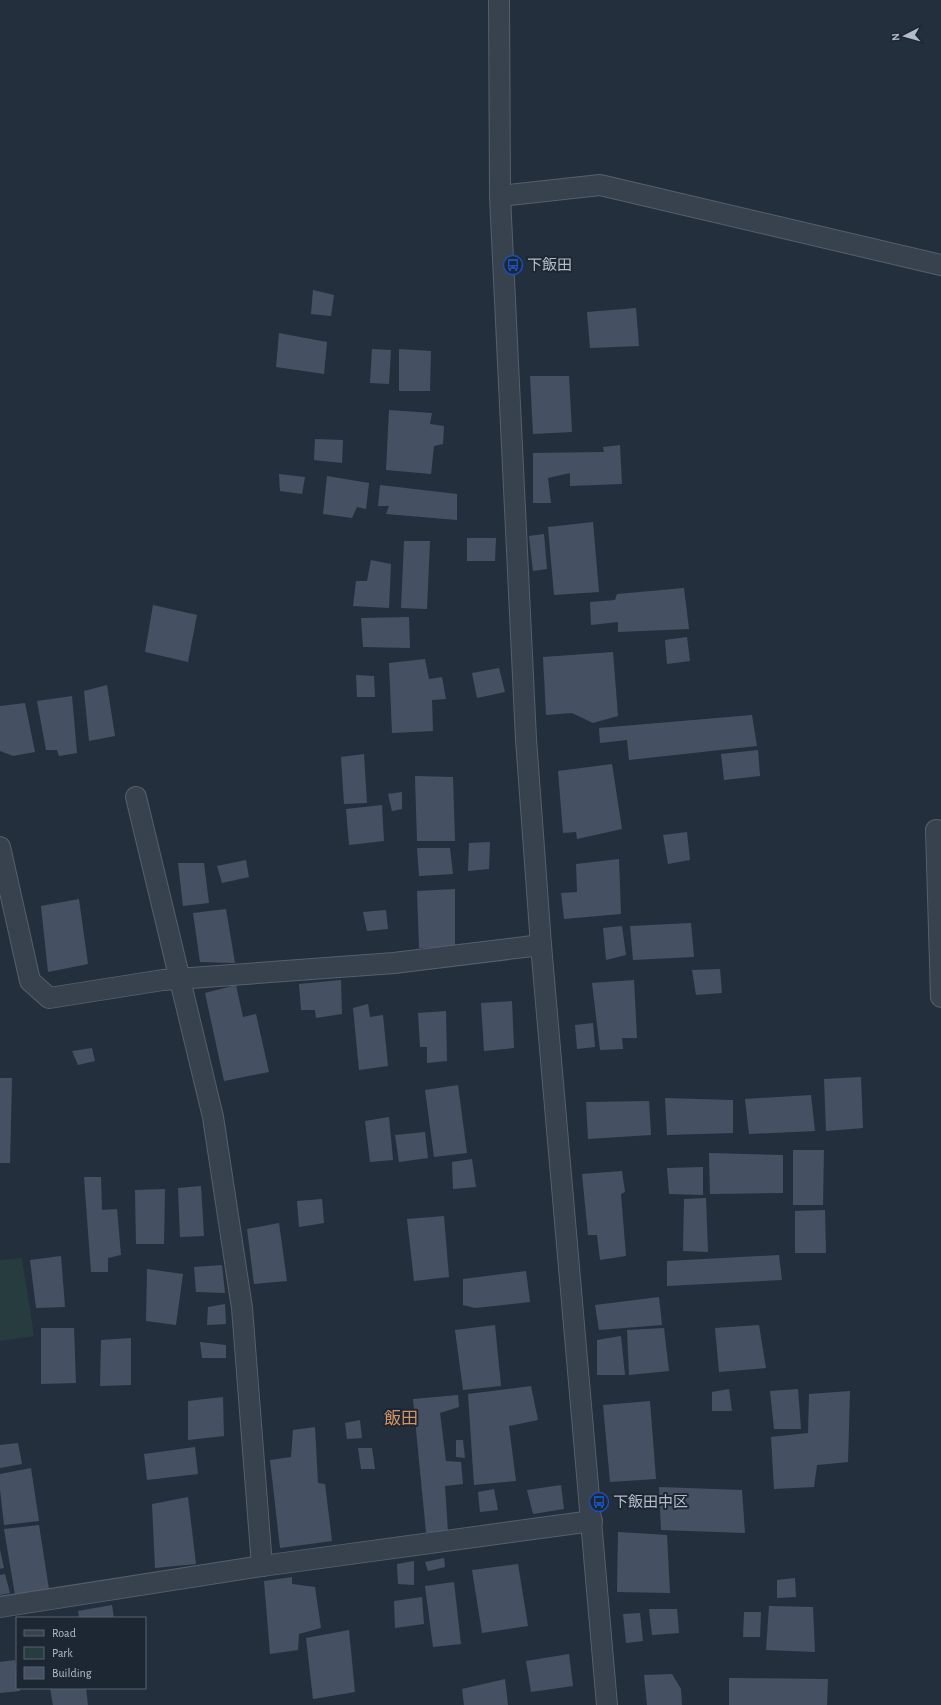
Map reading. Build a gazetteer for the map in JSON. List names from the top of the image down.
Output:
{
  "districts": ["飯田"],
  "places": {
    "bus stop": ["下飯田", "下飯田中区"]
  },
  "legend": ["Road", "Park", "Building"],
  "north": "left"
}
